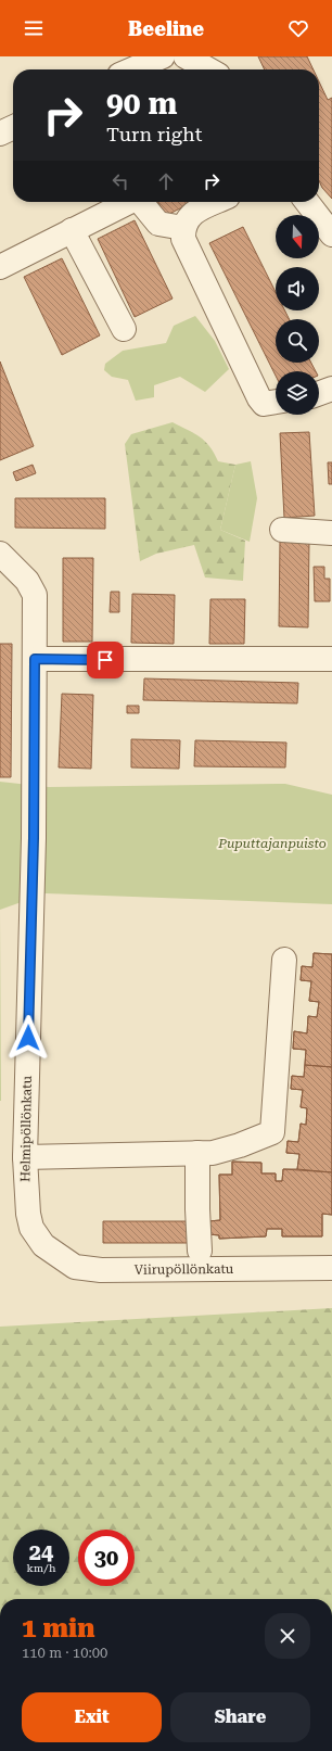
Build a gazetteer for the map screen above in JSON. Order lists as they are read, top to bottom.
{
  "streets": {
    "street": ["Helmipöllönkatu", "Viirupöllönkatu"]
  },
  "crossings": [
    ["Helmipöllönkatu", "Viirupöllönkatu"]
  ],
  "parks": ["Puputtajanpuisto"],
  "north": "bottom",
  "page": {
    "header": "Beeline",
    "turn": ["90 m", "Turn right"],
    "speed": "24 km/h",
    "limit": "30",
    "heading": ["1 min", "110 m · 10:00"],
    "buttons": ["Exit", "Share"]
  }
}
